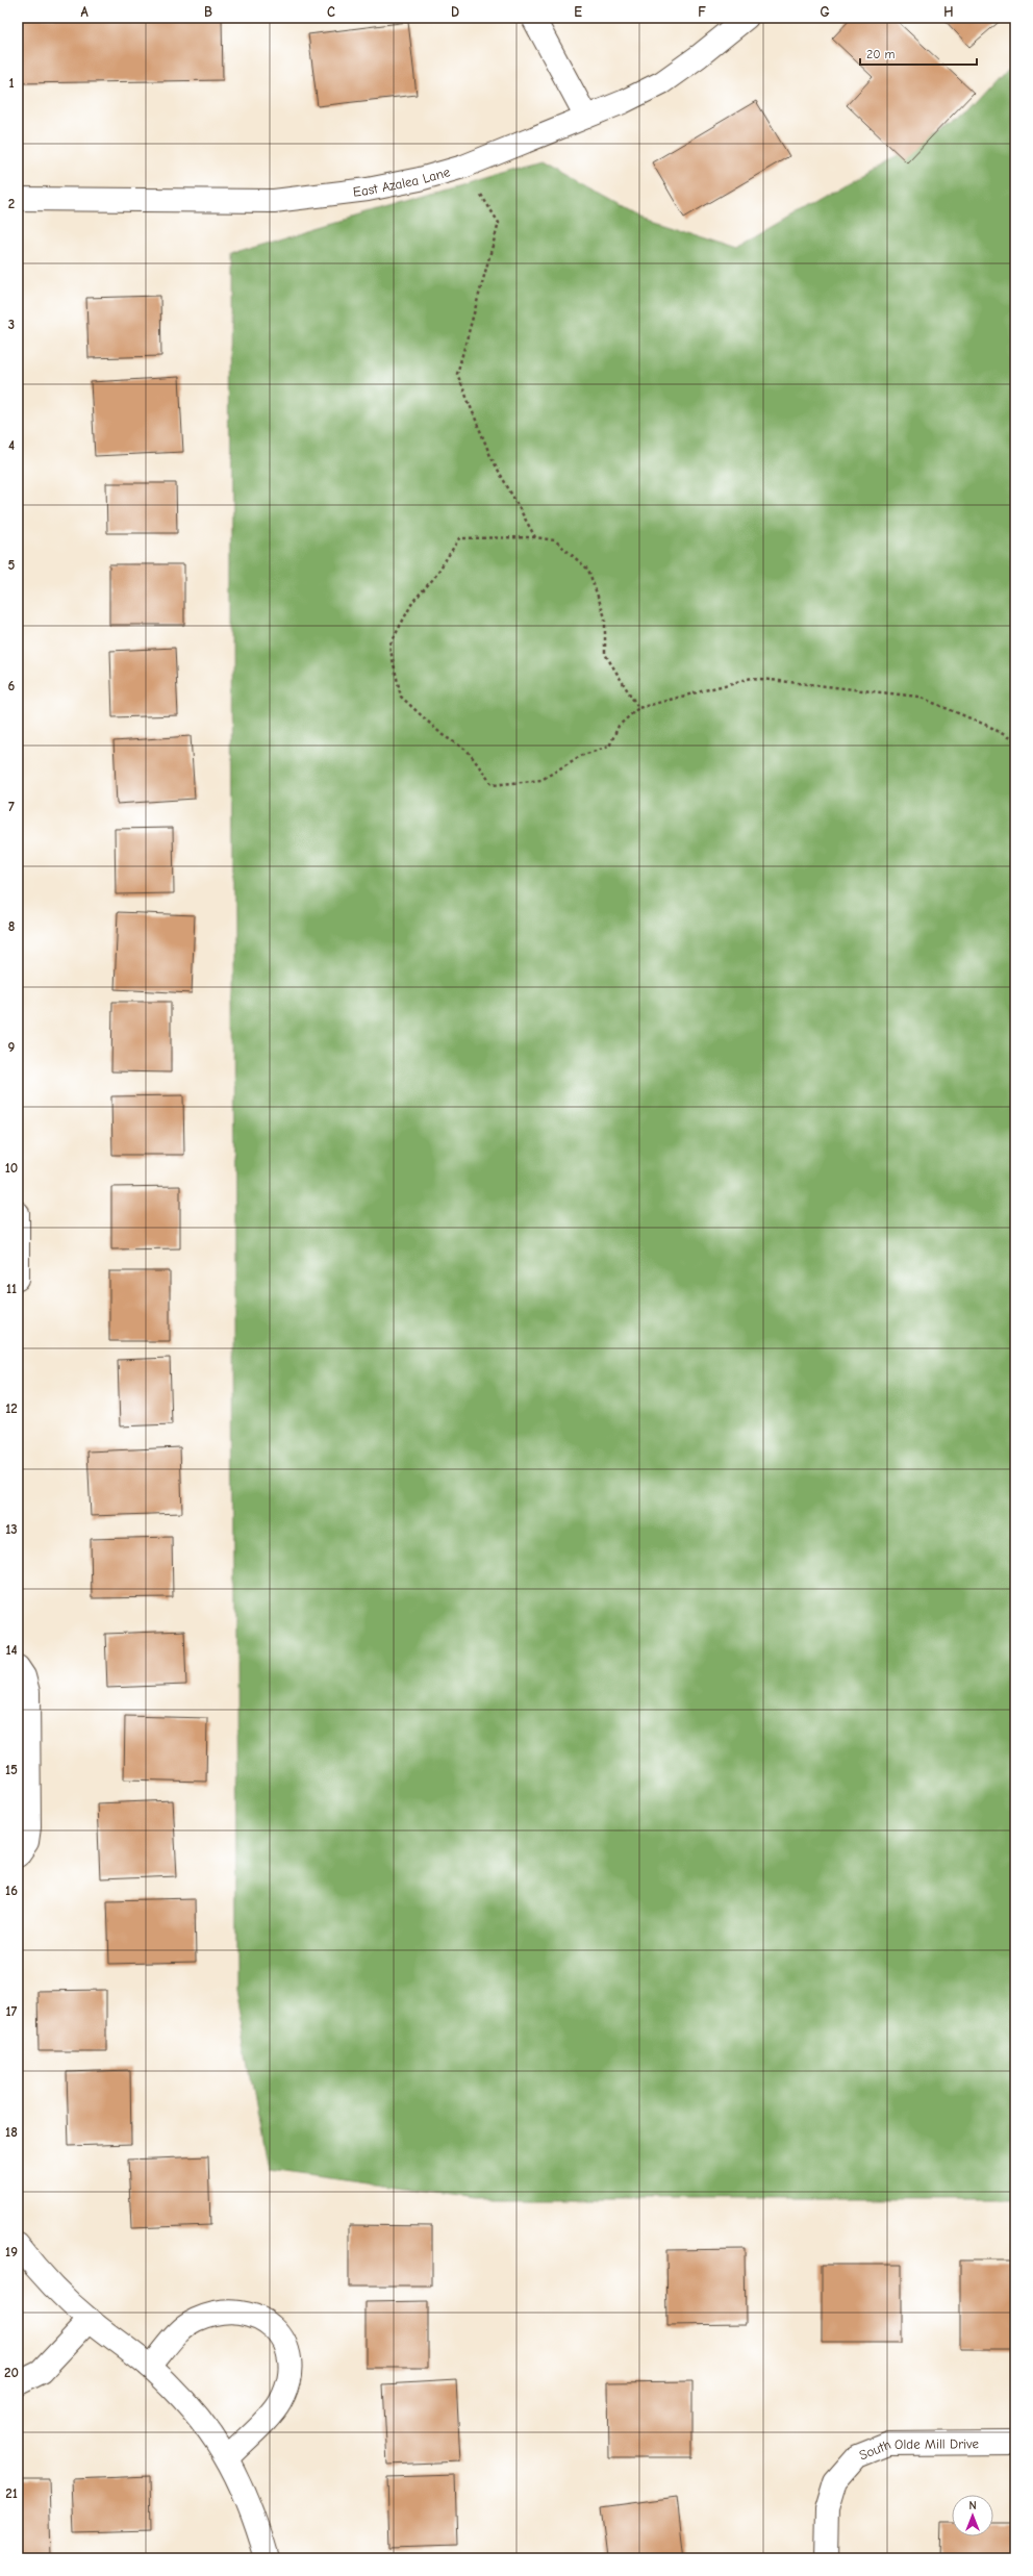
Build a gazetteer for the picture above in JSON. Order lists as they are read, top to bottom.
{
  "streets": {
    "street": ["East Azalea Lane", "South Olde Mill Drive"]
  },
  "scale_bar": "20 m",
  "north": "top",
  "grid": {
    "columns": [
      "A",
      "B",
      "C",
      "D",
      "E",
      "F",
      "G",
      "H"
    ],
    "rows": [
      "1",
      "2",
      "3",
      "4",
      "5",
      "6",
      "7",
      "8",
      "9",
      "10",
      "11",
      "12",
      "13",
      "14",
      "15",
      "16",
      "17",
      "18",
      "19",
      "20",
      "21"
    ]
  }
}
